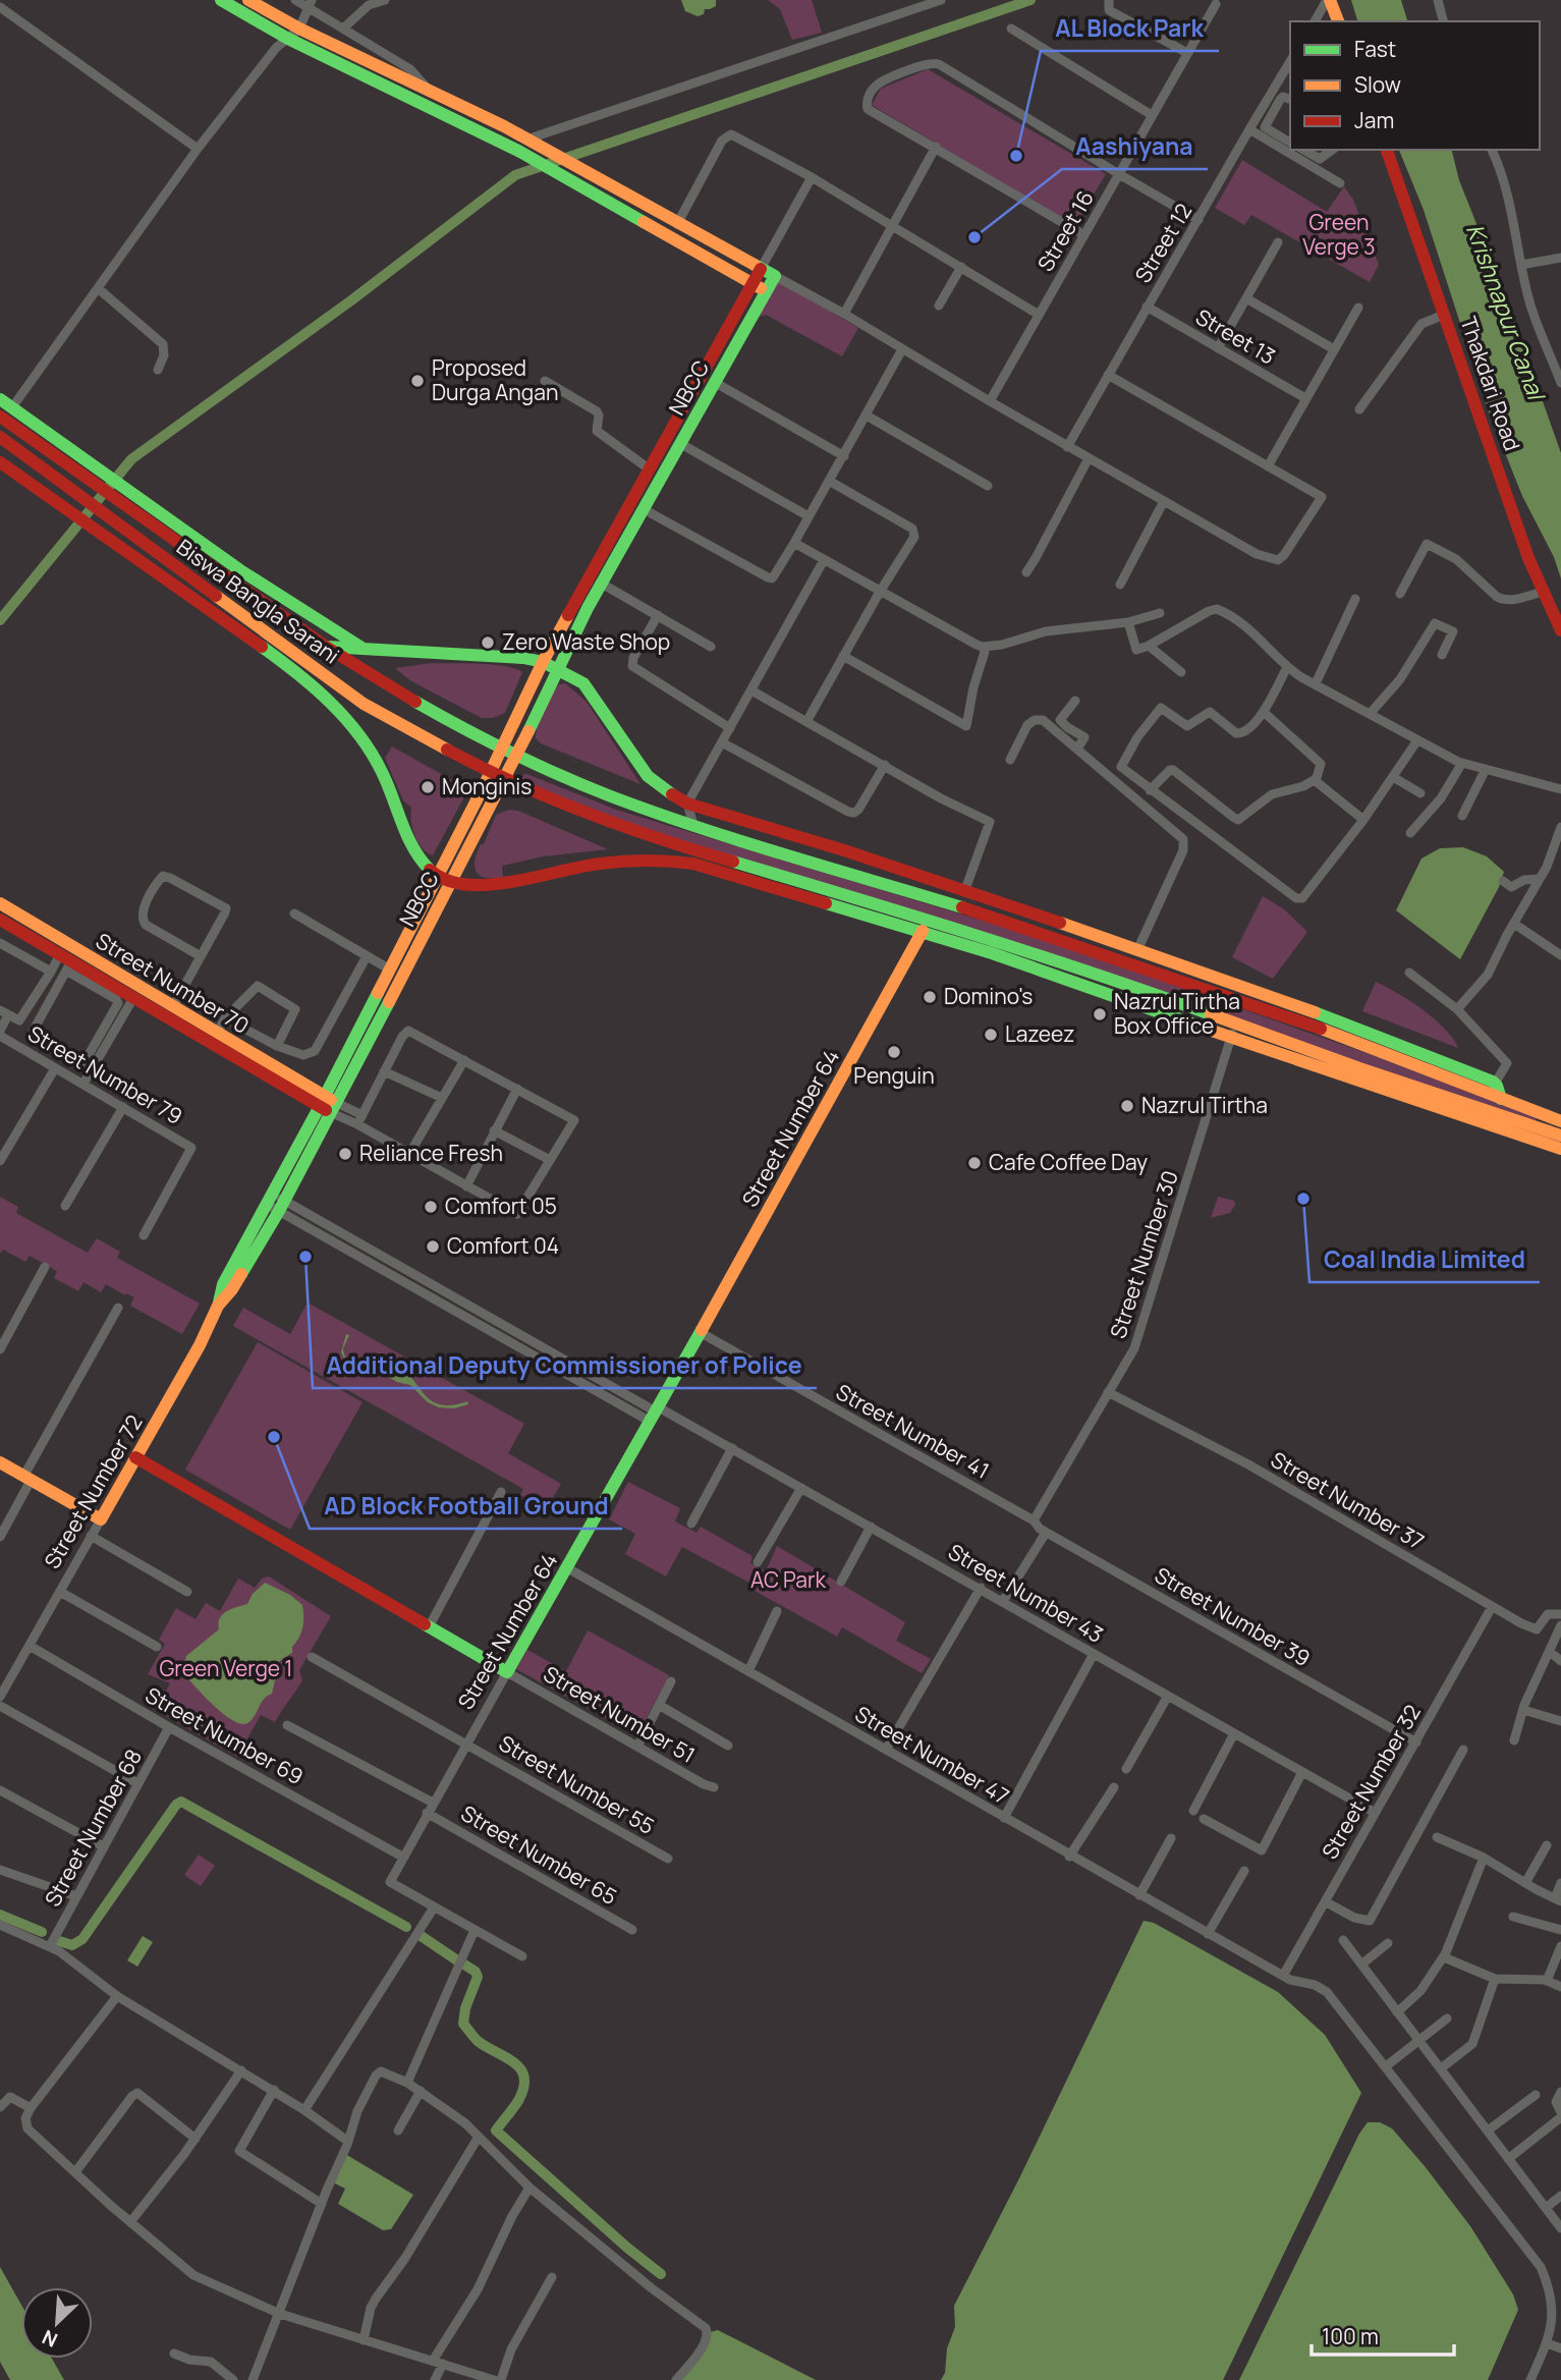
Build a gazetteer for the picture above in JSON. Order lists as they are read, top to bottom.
{
  "streets": {
    "street": [
      "Street 16",
      "Street 12",
      "Street 13",
      "Thakdari Road",
      "NBCC",
      "Biswa Bangla Sarani",
      "Street Number 70",
      "Street Number 79",
      "Street Number 64",
      "Street Number 30",
      "Street Number 41",
      "Street Number 72",
      "Street Number 37",
      "Street Number 43",
      "Street Number 39",
      "Street Number 51",
      "Street Number 69",
      "Street Number 47",
      "Street Number 32",
      "Street Number 55",
      "Street Number 68",
      "Street Number 65"
    ]
  },
  "crossings": [
    ["Street 12", "Street 13"],
    ["NBCC", "Biswa Bangla Sarani"],
    ["NBCC", "Street Number 70"],
    ["NBCC", "Street Number 72"],
    ["Biswa Bangla Sarani", "Street Number 30"],
    ["Street Number 70", "Street Number 72"],
    ["Street Number 64", "Street Number 41"],
    ["Street Number 64", "Street Number 43"],
    ["Street Number 64", "Street Number 51"],
    ["Street Number 64", "Street Number 69"],
    ["Street Number 64", "Street Number 47"],
    ["Street Number 64", "Street Number 55"],
    ["Street Number 64", "Street Number 65"],
    ["Street Number 30", "Street Number 41"],
    ["Street Number 30", "Street Number 37"],
    ["Street Number 30", "Street Number 39"],
    ["Street Number 41", "Street Number 39"],
    ["Street Number 72", "Street Number 43"],
    ["Street Number 72", "Street Number 69"],
    ["Street Number 37", "Street Number 32"],
    ["Street Number 43", "Street Number 32"],
    ["Street Number 39", "Street Number 32"],
    ["Street Number 69", "Street Number 68"],
    ["Street Number 47", "Street Number 32"]
  ],
  "water": ["Krishnapur Canal"],
  "parks": ["Green Verge 3", "AC Park", "Green Verge 1"],
  "places": [
    "AL Block Park",
    "Aashiyana",
    "Proposed Durga Angan",
    "Zero Waste Shop",
    "Monginis",
    "Domino's",
    "Nazrul Tirtha Box Office",
    "Lazeez",
    "Penguin",
    "Nazrul Tirtha",
    "Reliance Fresh",
    "Cafe Coffee Day",
    "Coal India Limited",
    "Comfort 05",
    "Comfort 04",
    "Additional Deputy Commissioner of Police",
    "AD Block Football Ground"
  ],
  "legend": ["Fast", "Slow", "Jam"],
  "scale_bar": "100 m",
  "north": "bottom left"
}
